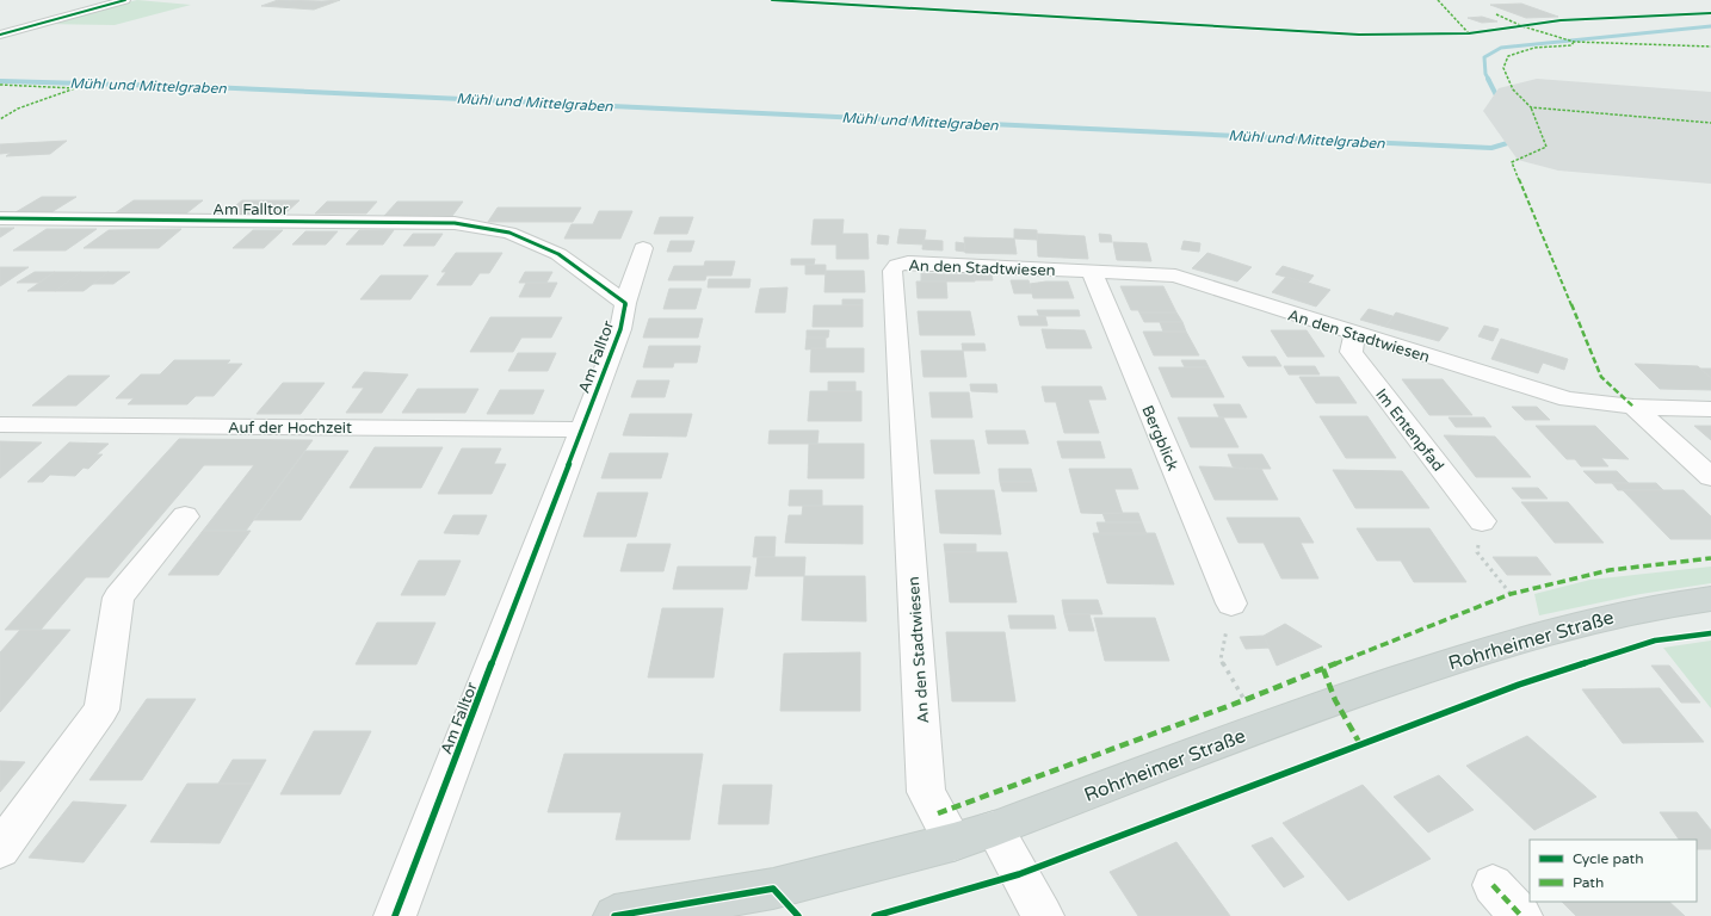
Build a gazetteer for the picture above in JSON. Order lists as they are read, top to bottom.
{
  "streets": {
    "main road": ["Rohrheimer Straße"],
    "street": [
      "Am Falltor",
      "An den Stadtwiesen",
      "Auf der Hochzeit",
      "Im Entenpfad",
      "Bergblick"
    ]
  },
  "crossings": [
    ["Am Falltor", "Auf der Hochzeit"],
    ["An den Stadtwiesen", "Im Entenpfad"],
    ["An den Stadtwiesen", "Bergblick"],
    ["An den Stadtwiesen", "Rohrheimer Straße"]
  ],
  "water": ["Mühl und Mittelgraben"],
  "legend": ["Cycle path", "Path"]
}
